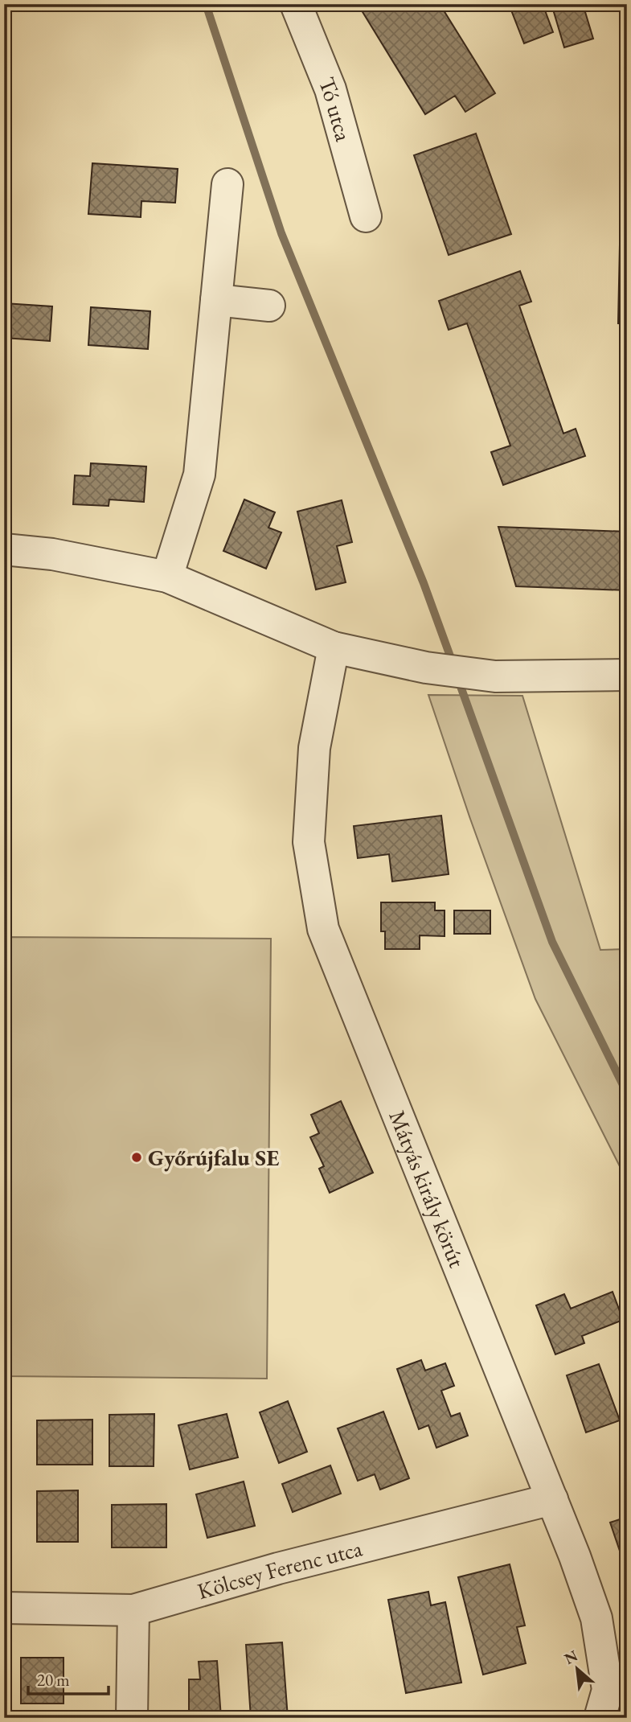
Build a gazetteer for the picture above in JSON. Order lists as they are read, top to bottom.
{
  "streets": {
    "street": ["Tó utca", "Mátyás király körút", "Kölcsey Ferenc utca"]
  },
  "crossings": [
    ["Mátyás király körút", "Kölcsey Ferenc utca"]
  ],
  "places": ["Győrújfalu SE"],
  "scale_bar": "20 m",
  "north": "top left"
}
